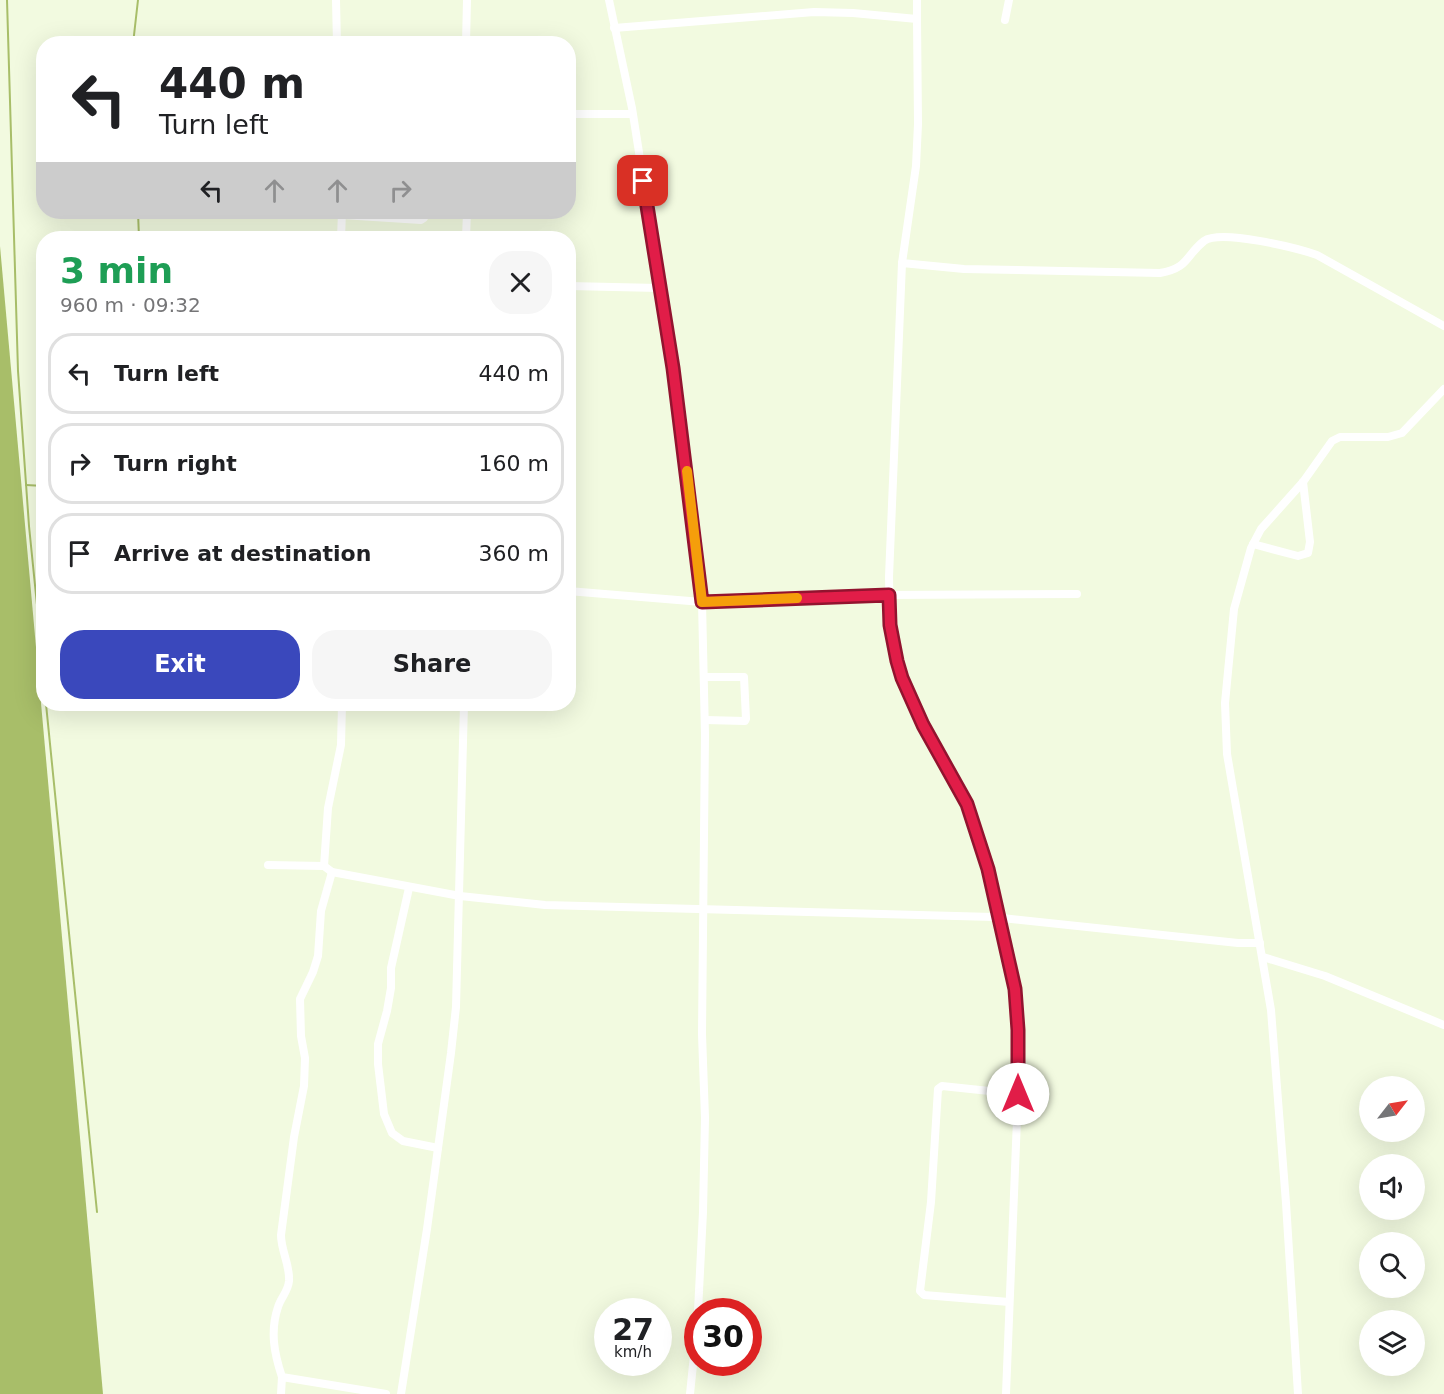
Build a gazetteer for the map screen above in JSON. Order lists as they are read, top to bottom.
{
  "north": "top right",
  "page": {
    "turn": ["440 m", "Turn left"],
    "heading": ["3 min", "960 m · 09:32"],
    "list": [
      {
        "name": "Turn left",
        "value": "440 m"
      },
      {
        "name": "Turn right",
        "value": "160 m"
      },
      {
        "name": "Arrive at destination",
        "value": "360 m"
      }
    ],
    "buttons": ["Exit", "Share"],
    "speed": "27 km/h",
    "limit": "30"
  }
}
